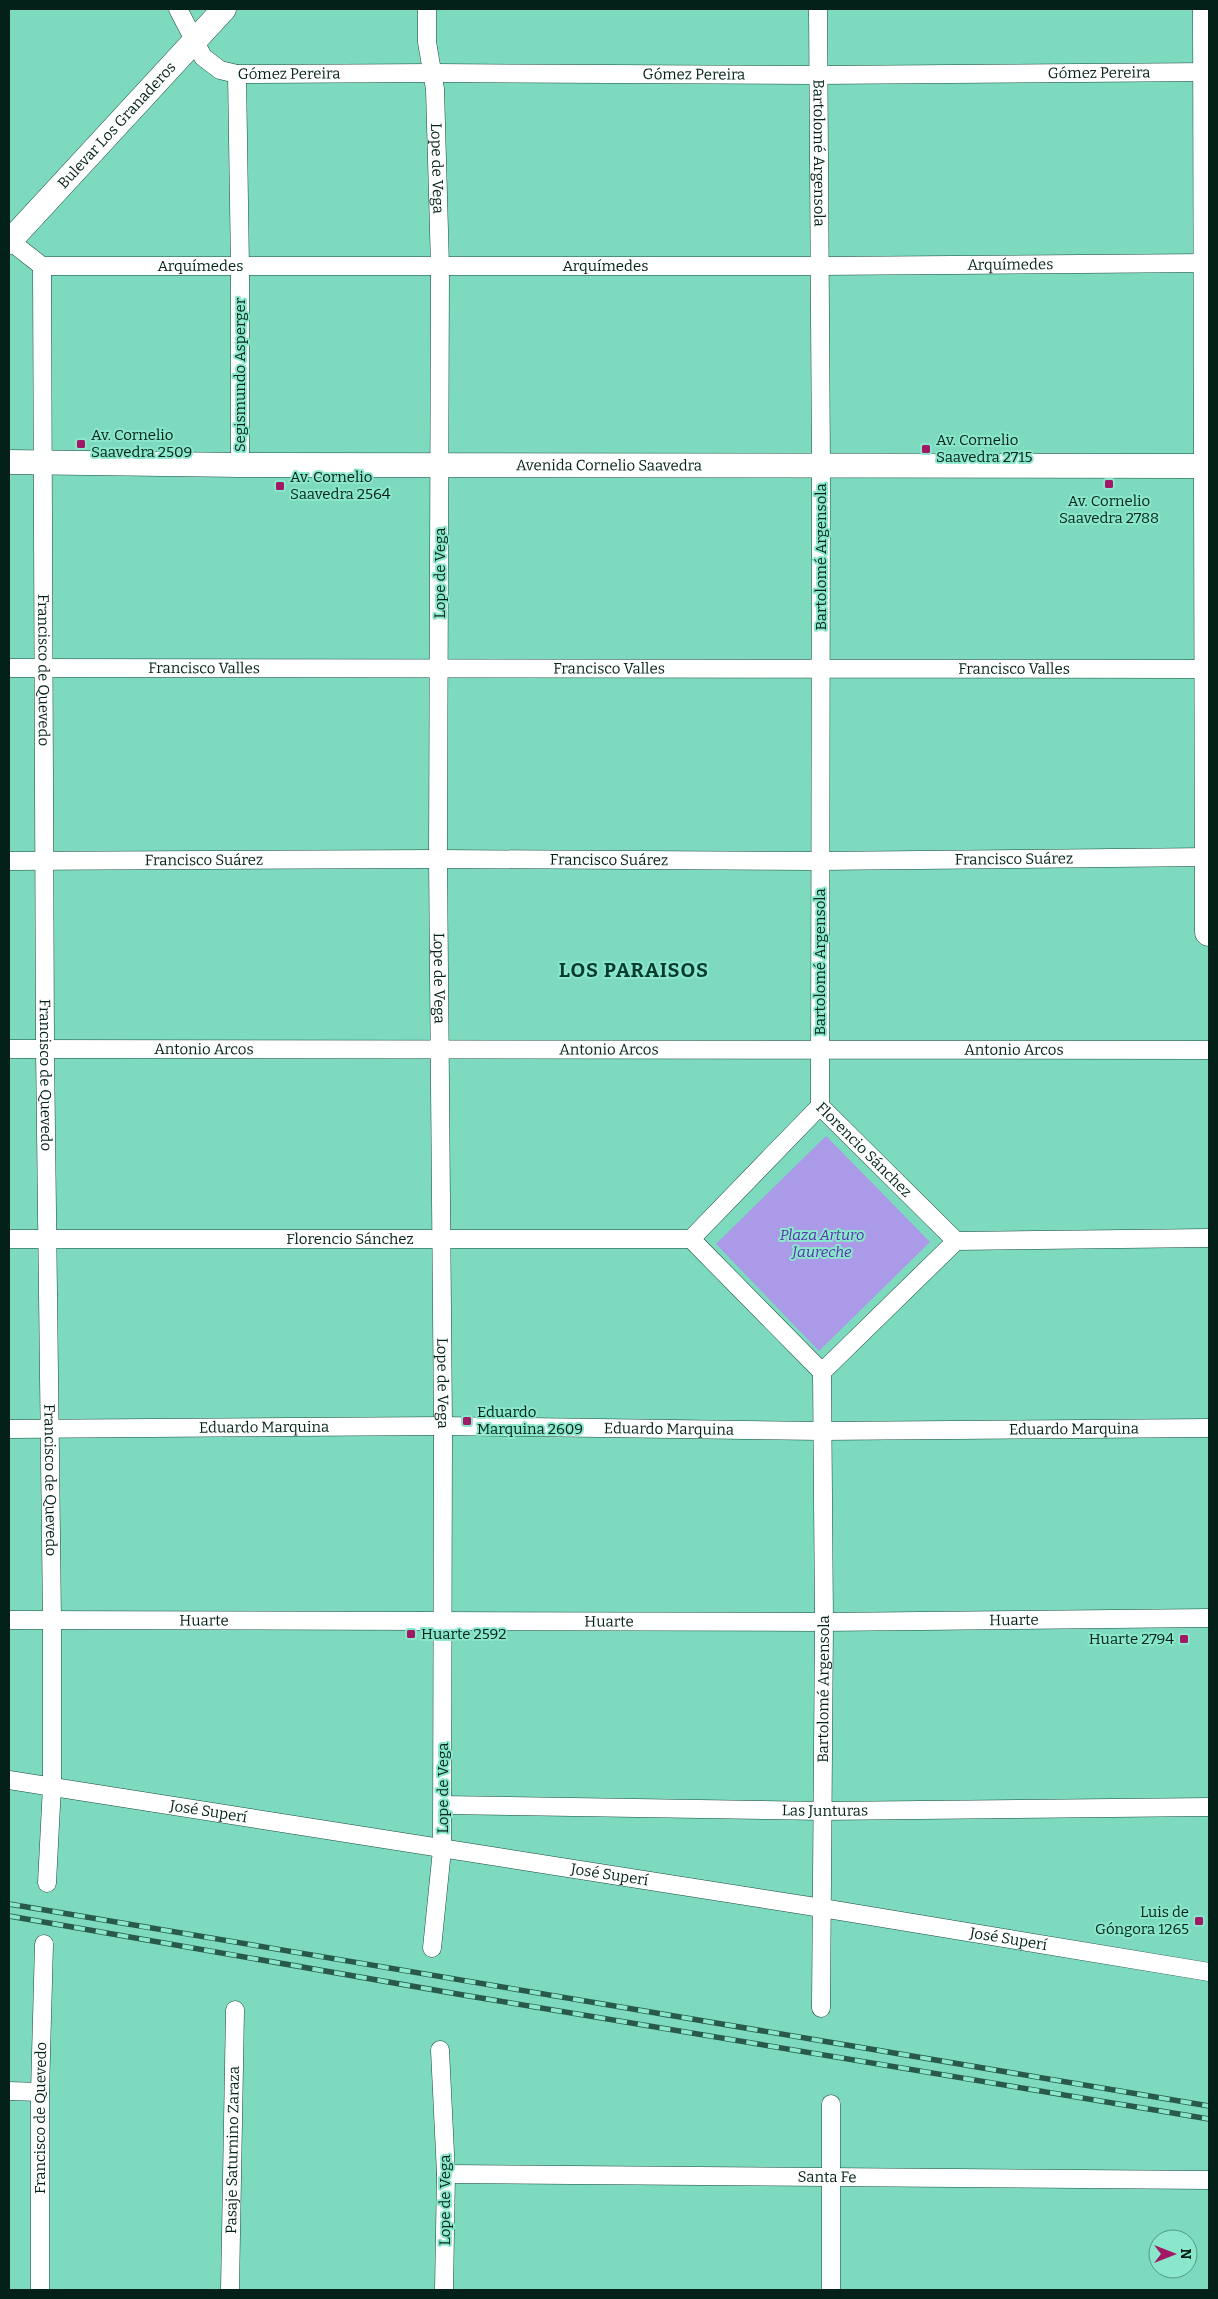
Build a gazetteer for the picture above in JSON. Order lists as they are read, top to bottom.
{
  "streets": {
    "main road": ["Bulevar Los Granaderos", "Avenida Cornelio Saavedra"],
    "street": [
      "Gómez Pereira",
      "Bartolomé Argensola",
      "Lope de Vega",
      "Arquímedes",
      "Segismundo Asperger",
      "Francisco Valles",
      "Francisco de Quevedo",
      "Francisco Suárez",
      "Antonio Arcos",
      "Florencio Sánchez",
      "Eduardo Marquina",
      "Huarte",
      "Las Junturas",
      "José Superí",
      "Pasaje Saturnino Zaraza",
      "Santa Fe"
    ]
  },
  "crossings": [
    ["Gómez Pereira", "Bulevar Los Granaderos"],
    ["Gómez Pereira", "Bartolomé Argensola"],
    ["Gómez Pereira", "Lope de Vega"],
    ["Gómez Pereira", "Segismundo Asperger"],
    ["Bartolomé Argensola", "Arquímedes"],
    ["Bartolomé Argensola", "Avenida Cornelio Saavedra"],
    ["Bartolomé Argensola", "Francisco Valles"],
    ["Bartolomé Argensola", "Francisco Suárez"],
    ["Bartolomé Argensola", "Antonio Arcos"],
    ["Bartolomé Argensola", "Florencio Sánchez"],
    ["Bartolomé Argensola", "Eduardo Marquina"],
    ["Bartolomé Argensola", "Huarte"],
    ["Bartolomé Argensola", "Las Junturas"],
    ["Bartolomé Argensola", "José Superí"],
    ["Lope de Vega", "Arquímedes"],
    ["Lope de Vega", "Avenida Cornelio Saavedra"],
    ["Lope de Vega", "Francisco Valles"],
    ["Lope de Vega", "Francisco Suárez"],
    ["Lope de Vega", "Antonio Arcos"],
    ["Lope de Vega", "Florencio Sánchez"],
    ["Lope de Vega", "Eduardo Marquina"],
    ["Lope de Vega", "Huarte"],
    ["Lope de Vega", "Las Junturas"],
    ["Lope de Vega", "José Superí"],
    ["Lope de Vega", "Santa Fe"],
    ["Arquímedes", "Segismundo Asperger"],
    ["Arquímedes", "Francisco de Quevedo"],
    ["Segismundo Asperger", "Avenida Cornelio Saavedra"],
    ["Avenida Cornelio Saavedra", "Francisco de Quevedo"],
    ["Francisco Valles", "Francisco de Quevedo"],
    ["Francisco de Quevedo", "Francisco Suárez"],
    ["Francisco de Quevedo", "Antonio Arcos"],
    ["Francisco de Quevedo", "Florencio Sánchez"],
    ["Francisco de Quevedo", "Eduardo Marquina"],
    ["Francisco de Quevedo", "Huarte"],
    ["Francisco de Quevedo", "José Superí"]
  ],
  "districts": ["LOS PARAISOS"],
  "parks": ["Plaza Arturo Jaureche"],
  "places": {
    "transit": [
      "Av. Cornelio Saavedra 2509",
      "Av. Cornelio Saavedra 2715",
      "Av. Cornelio Saavedra 2788",
      "Av. Cornelio Saavedra 2564",
      "Eduardo Marquina 2609",
      "Huarte 2592",
      "Huarte 2794",
      "Luis de Góngora 1265"
    ]
  },
  "north": "right"
}
